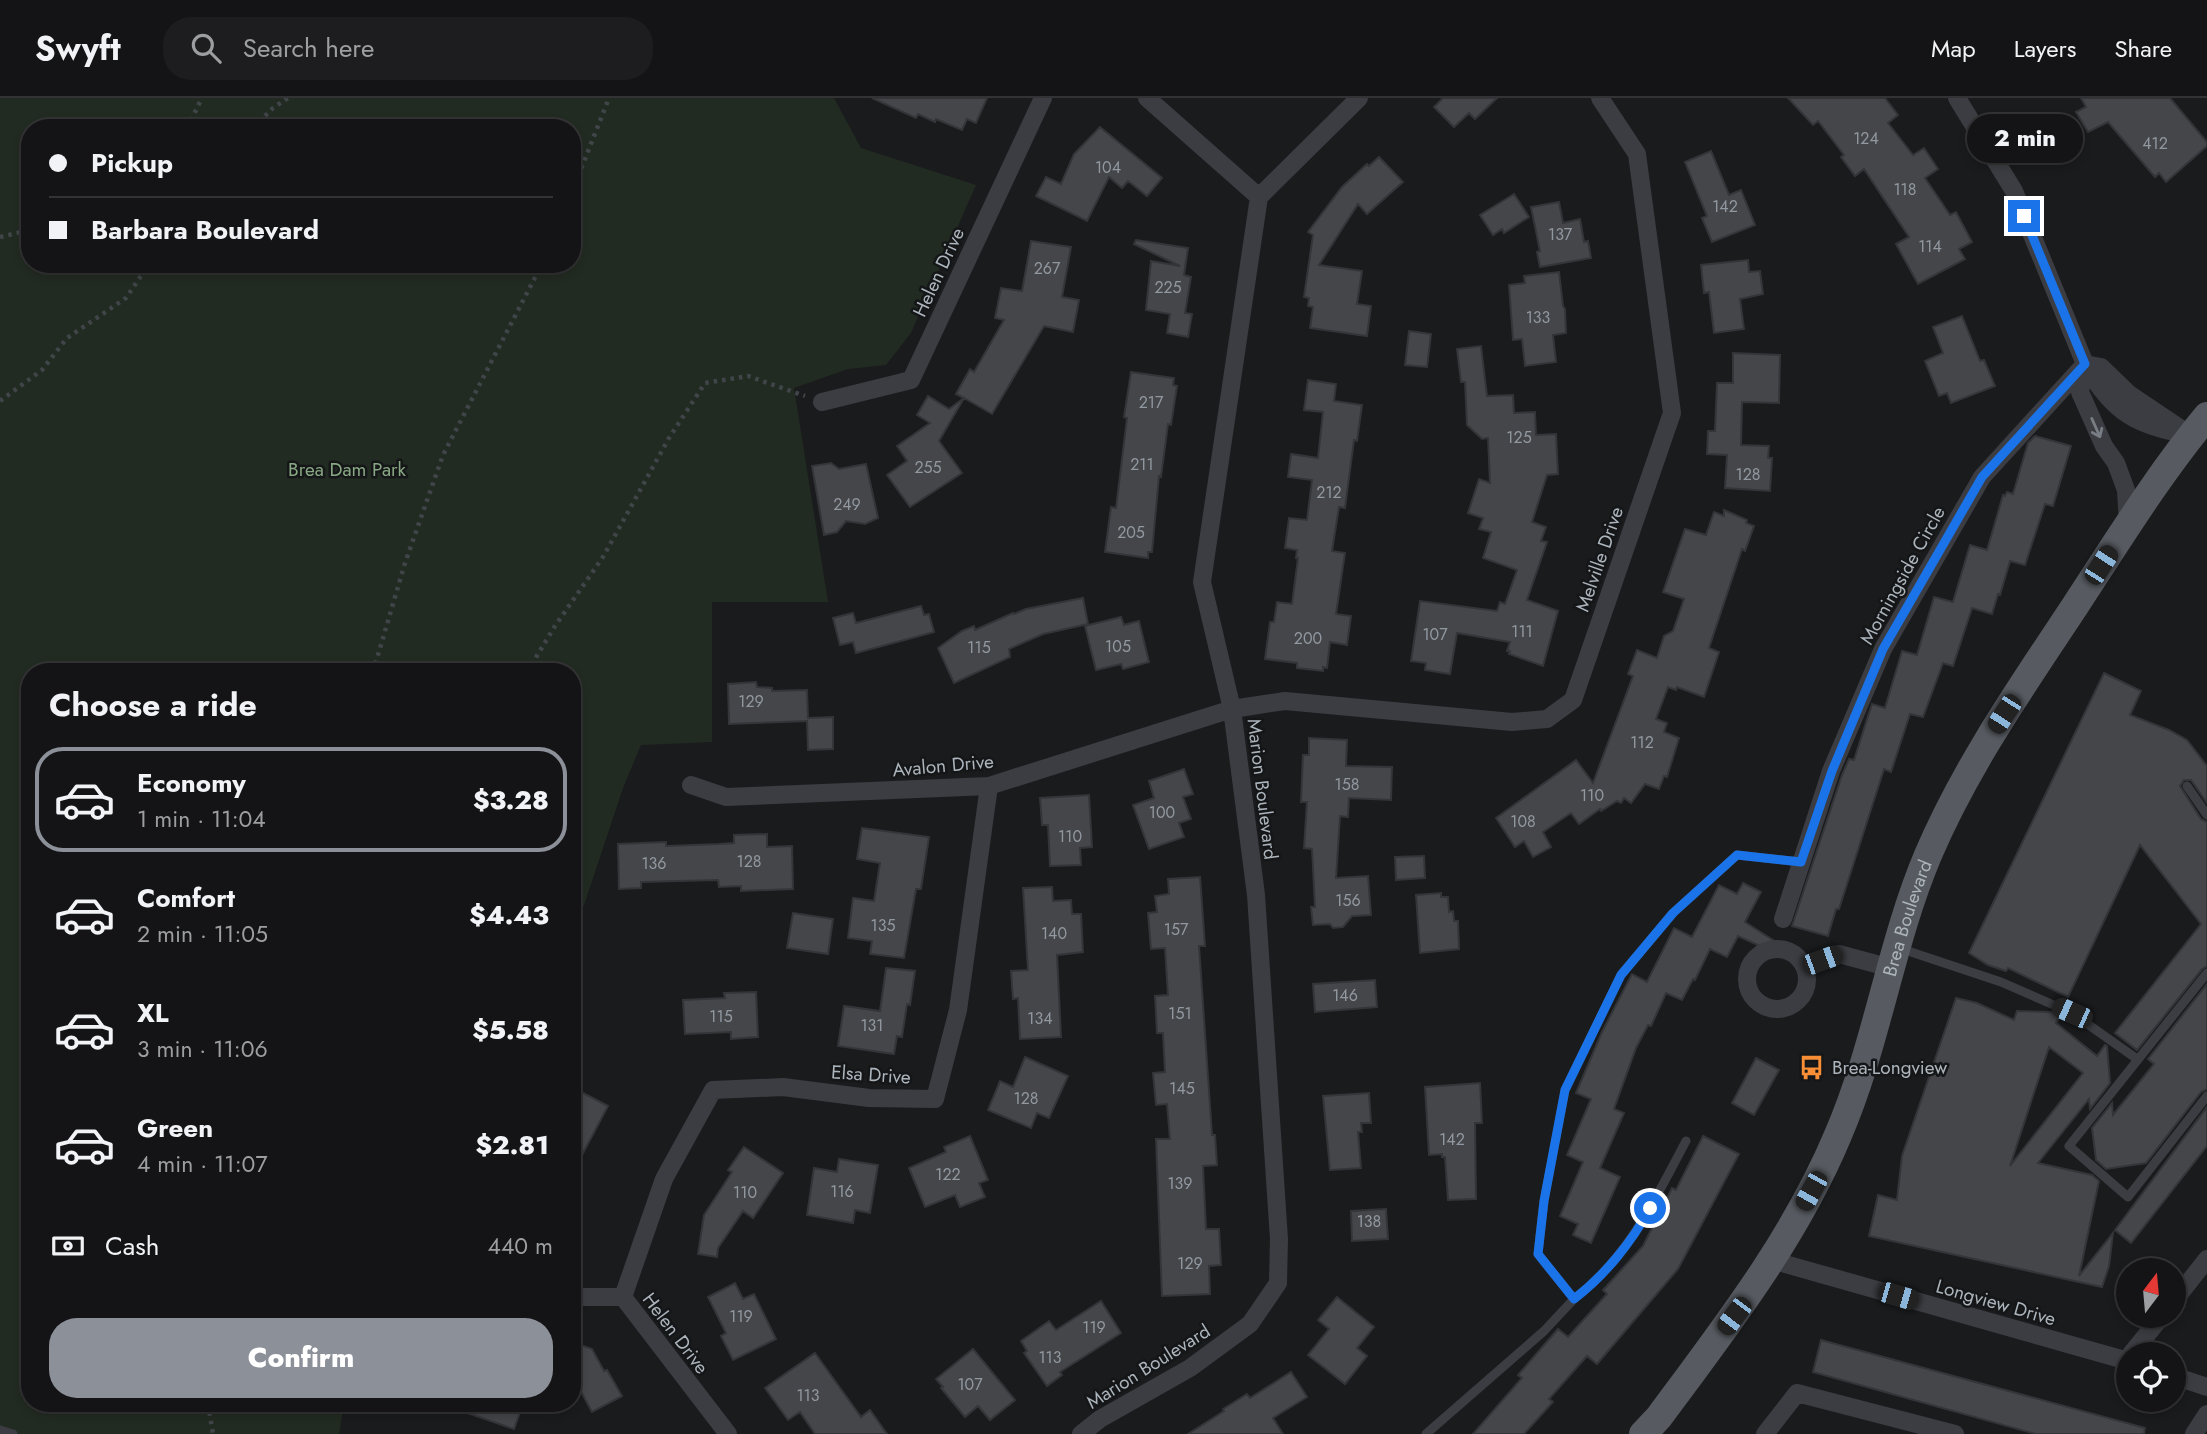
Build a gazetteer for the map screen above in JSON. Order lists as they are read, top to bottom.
{
  "streets": {
    "main road": ["Brea Boulevard"],
    "street": [
      "Helen Drive",
      "Melville Drive",
      "Morningside Circle",
      "Avalon Drive",
      "Marion Boulevard",
      "Elsa Drive",
      "Longview Drive"
    ]
  },
  "crossings": [
    ["Helen Drive", "Elsa Drive"],
    ["Melville Drive", "Avalon Drive"],
    ["Melville Drive", "Marion Boulevard"],
    ["Avalon Drive", "Marion Boulevard"],
    ["Avalon Drive", "Elsa Drive"],
    ["Brea Boulevard", "Longview Drive"]
  ],
  "parks": ["Brea Dam Park"],
  "places": {
    "bus stop": ["Brea-Longview"]
  },
  "house_numbers": [
    "124",
    "412",
    "104",
    "118",
    "142",
    "137",
    "114",
    "267",
    "225",
    "133",
    "217",
    "125",
    "211",
    "255",
    "128",
    "212",
    "249",
    "205",
    "111",
    "107",
    "200",
    "105",
    "115",
    "129",
    "112",
    "158",
    "110",
    "100",
    "108",
    "110",
    "128",
    "136",
    "156",
    "135",
    "157",
    "140",
    "146",
    "151",
    "115",
    "134",
    "131",
    "145",
    "128",
    "142",
    "122",
    "139",
    "116",
    "110",
    "138",
    "129",
    "119",
    "119",
    "113",
    "107",
    "113"
  ],
  "north": "top",
  "page": {
    "header": "Swyft",
    "search": "Search here",
    "nav": ["Map", "Layers", "Share"],
    "bubble": "2 min",
    "banner": ["Pickup", "Barbara Boulevard"],
    "heading": "Choose a ride",
    "list": [
      {
        "name": "Economy",
        "note": "1 min · 11:04",
        "value": "$3.28"
      },
      {
        "name": "Comfort",
        "note": "2 min · 11:05",
        "value": "$4.43"
      },
      {
        "name": "XL",
        "note": "3 min · 11:06",
        "value": "$5.58"
      },
      {
        "name": "Green",
        "note": "4 min · 11:07",
        "value": "$2.81"
      }
    ],
    "pay": ["Cash", "440 m"],
    "buttons": "Confirm"
  }
}
